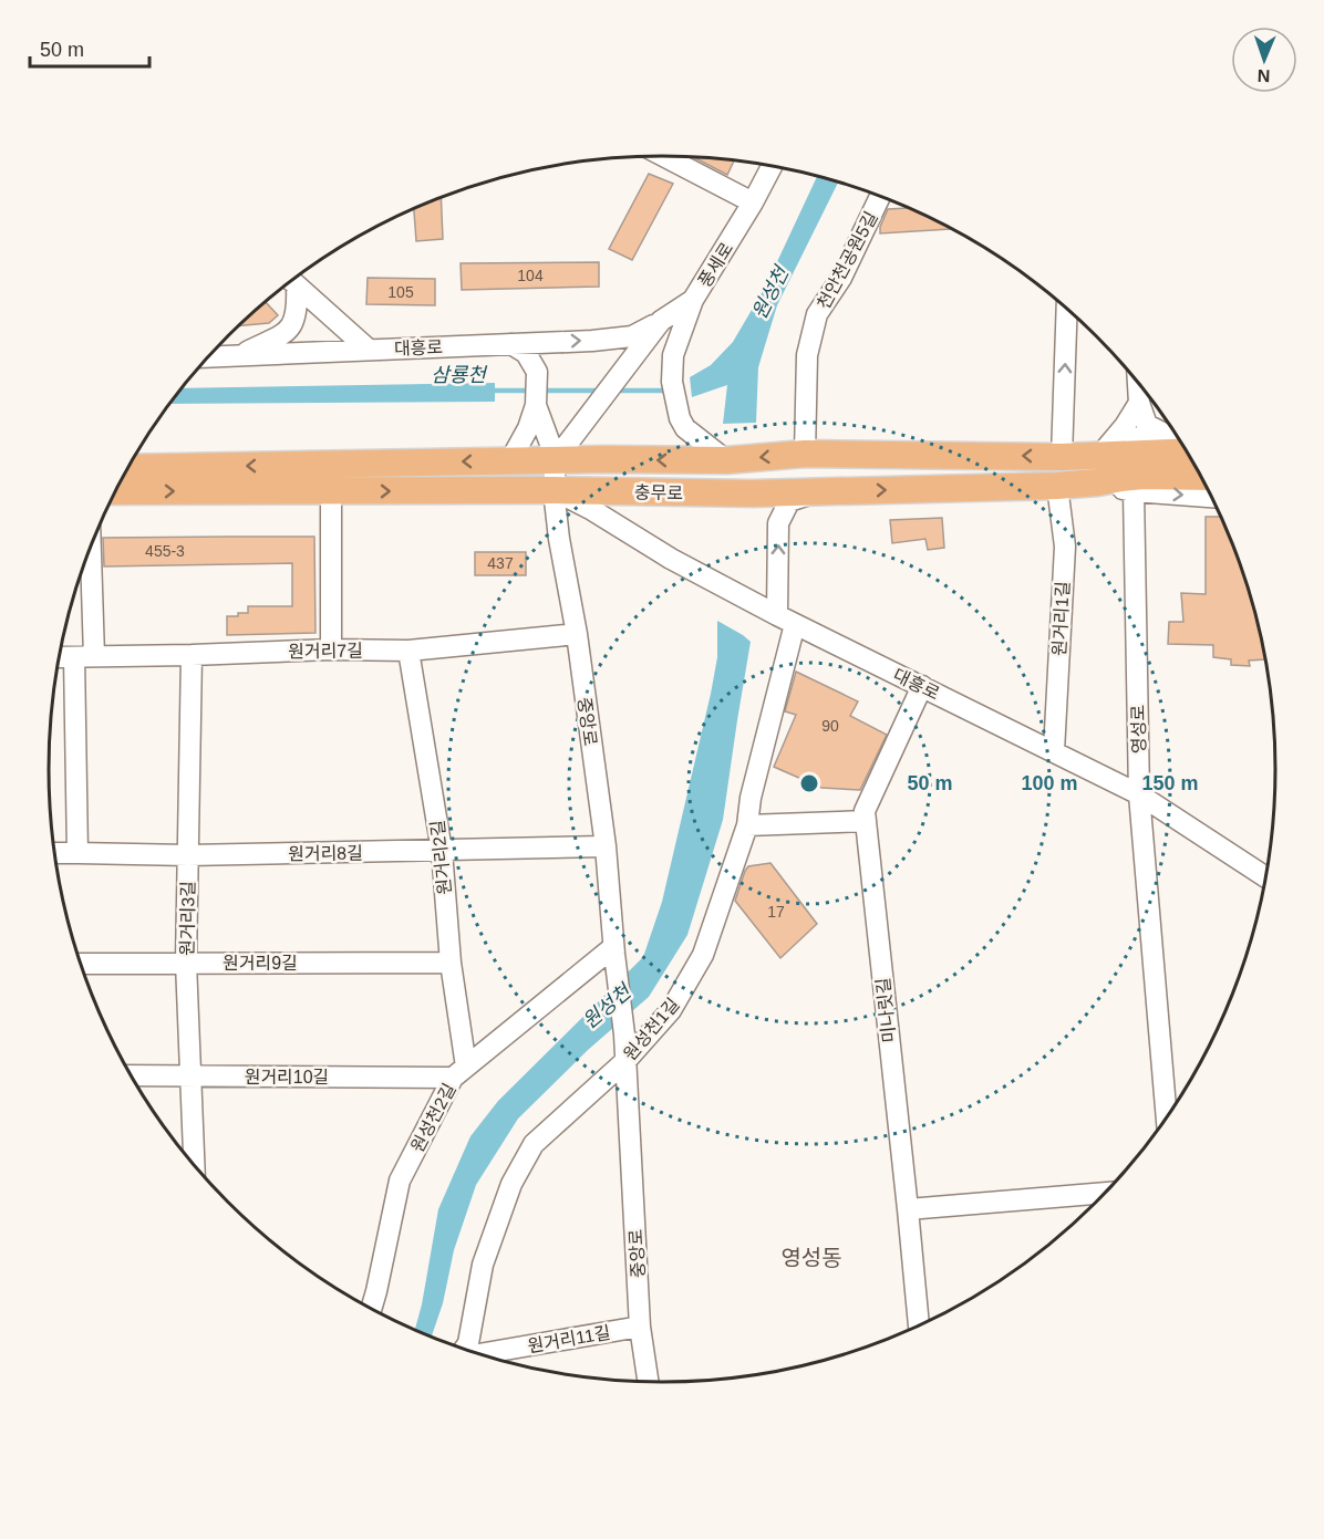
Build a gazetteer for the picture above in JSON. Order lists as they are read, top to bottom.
{
  "streets": {
    "main road": ["충무로"],
    "street": [
      "천안천공원5길",
      "풍세로",
      "대흥로",
      "원거리1길",
      "원거리7길",
      "중앙로",
      "영성로",
      "원거리8길",
      "원거리2길",
      "원거리3길",
      "원거리9길",
      "미나릿길",
      "원성천1길",
      "원거리10길",
      "원성천2길",
      "원거리11길"
    ]
  },
  "crossings": [
    ["천안천공원5길", "충무로"],
    ["풍세로", "대흥로"],
    ["풍세로", "충무로"],
    ["풍세로", "중앙로"],
    ["대흥로", "충무로"],
    ["대흥로", "원거리1길"],
    ["대흥로", "중앙로"],
    ["대흥로", "영성로"],
    ["대흥로", "원성천1길"],
    ["충무로", "원거리1길"],
    ["충무로", "중앙로"],
    ["충무로", "원성천1길"],
    ["원거리7길", "중앙로"],
    ["원거리7길", "원거리2길"],
    ["원거리7길", "원거리3길"],
    ["중앙로", "원거리8길"],
    ["중앙로", "원성천1길"],
    ["중앙로", "원성천2길"],
    ["중앙로", "원거리11길"],
    ["원거리8길", "원거리2길"],
    ["원거리8길", "원거리3길"],
    ["원거리2길", "원거리9길"],
    ["원거리2길", "원거리10길"],
    ["원거리2길", "원성천2길"],
    ["원거리3길", "원거리9길"],
    ["원거리3길", "원거리10길"],
    ["원거리10길", "원성천2길"]
  ],
  "districts": ["영성동"],
  "water": ["원성천", "삼룡천"],
  "house_numbers": [
    "104",
    "105",
    "455-3",
    "437",
    "90",
    "17"
  ],
  "scale_bar": "50 m",
  "north": "bottom",
  "rings": ["50 m", "100 m", "150 m"]
}
